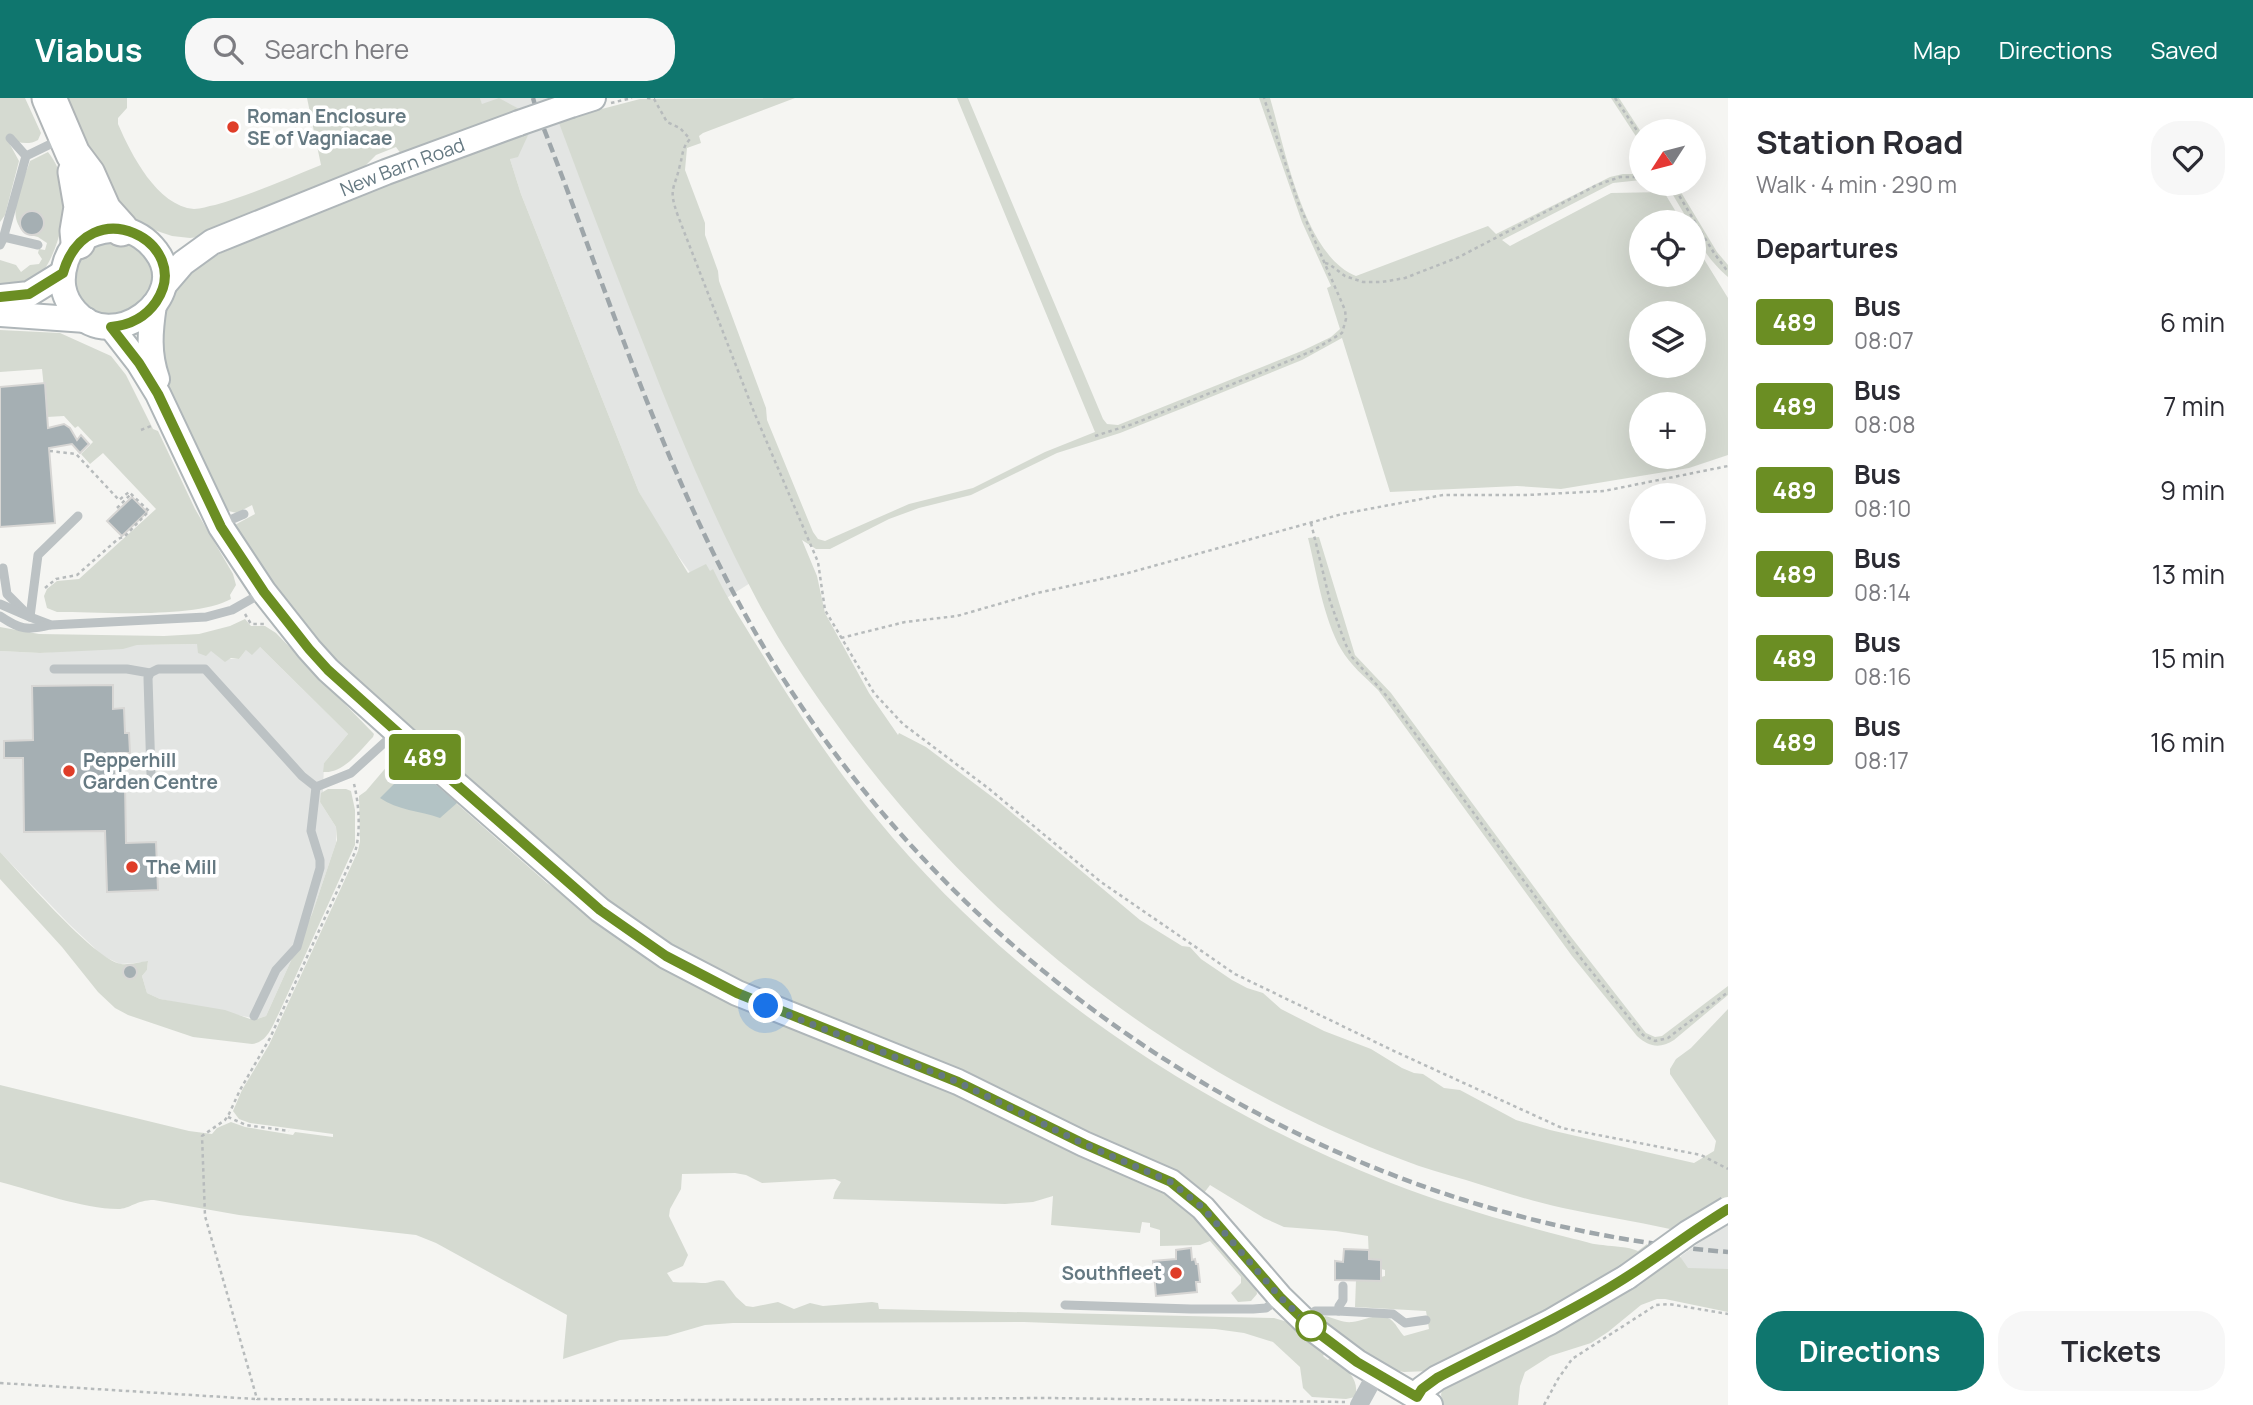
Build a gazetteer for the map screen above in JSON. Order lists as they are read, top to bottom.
{
  "streets": {
    "main road": ["New Barn Road"]
  },
  "places": [
    "Roman Enclosure SE of Vagniacae",
    "Pepperhill Garden Centre",
    "The Mill",
    "Southfleet"
  ],
  "lines": ["bus line 489"],
  "north": "bottom left",
  "page": {
    "header": "Viabus",
    "search": "Search here",
    "nav": ["Map", "Directions", "Saved"],
    "on_map": "489",
    "heading": [
      ["Station Road", "Walk · 4 min · 290 m"],
      "Departures"
    ],
    "map_buttons": ["+", "−"],
    "list": [
      {
        "mark": "489",
        "name": "Bus",
        "note": "08:07",
        "value": "6 min"
      },
      {
        "mark": "489",
        "name": "Bus",
        "note": "08:08",
        "value": "7 min"
      },
      {
        "mark": "489",
        "name": "Bus",
        "note": "08:10",
        "value": "9 min"
      },
      {
        "mark": "489",
        "name": "Bus",
        "note": "08:14",
        "value": "13 min"
      },
      {
        "mark": "489",
        "name": "Bus",
        "note": "08:16",
        "value": "15 min"
      },
      {
        "mark": "489",
        "name": "Bus",
        "note": "08:17",
        "value": "16 min"
      }
    ],
    "buttons": ["Directions", "Tickets"]
  }
}
